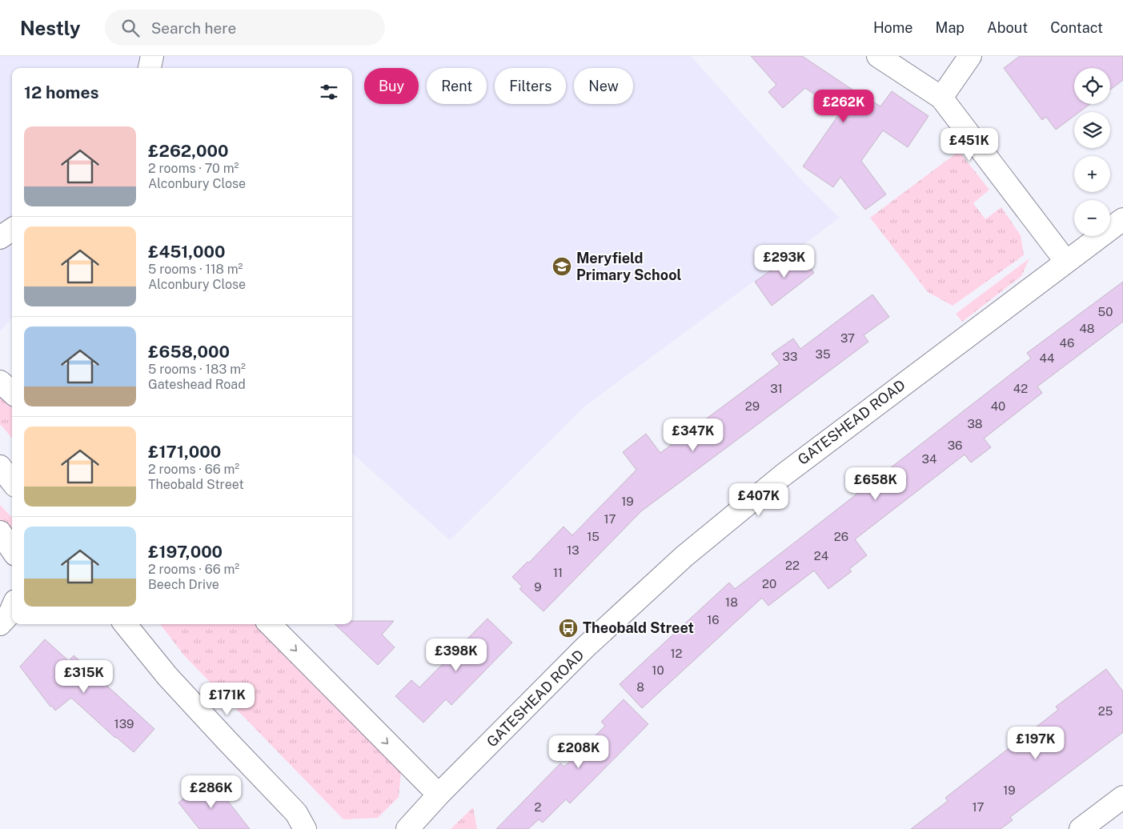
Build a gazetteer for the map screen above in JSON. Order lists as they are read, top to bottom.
{
  "streets": {
    "street": ["GATESHEAD ROAD"]
  },
  "places": {
    "school or university": ["Meryfield Primary School"],
    "bus stop": ["Theobald Street"]
  },
  "house_numbers": [
    "50",
    "48",
    "37",
    "46",
    "35",
    "33",
    "44",
    "31",
    "42",
    "29",
    "40",
    "38",
    "36",
    "34",
    "19",
    "17",
    "15",
    "26",
    "13",
    "24",
    "22",
    "11",
    "20",
    "9",
    "18",
    "16",
    "12",
    "10",
    "8",
    "25",
    "139",
    "19",
    "2",
    "17"
  ],
  "page": {
    "header": "Nestly",
    "search": "Search here",
    "nav": [
      "Home",
      "Map",
      "About",
      "Contact"
    ],
    "map_buttons": ["+", "−"],
    "chip": [
      "Buy",
      "Rent",
      "Filters",
      "New"
    ],
    "heading": "12 homes",
    "price": [
      "£262K",
      "£451K",
      "£293K",
      "£347K",
      "£658K",
      "£407K",
      "£398K",
      "£315K",
      "£171K",
      "£197K",
      "£208K",
      "£286K"
    ],
    "list": [
      {
        "name": "£262,000",
        "note": "2 rooms · 70 m² · Alconbury Close"
      },
      {
        "name": "£451,000",
        "note": "5 rooms · 118 m² · Alconbury Close"
      },
      {
        "name": "£658,000",
        "note": "5 rooms · 183 m² · Gateshead Road"
      },
      {
        "name": "£171,000",
        "note": "2 rooms · 66 m² · Theobald Street"
      },
      {
        "name": "£197,000",
        "note": "2 rooms · 66 m² · Beech Drive"
      }
    ]
  }
}
